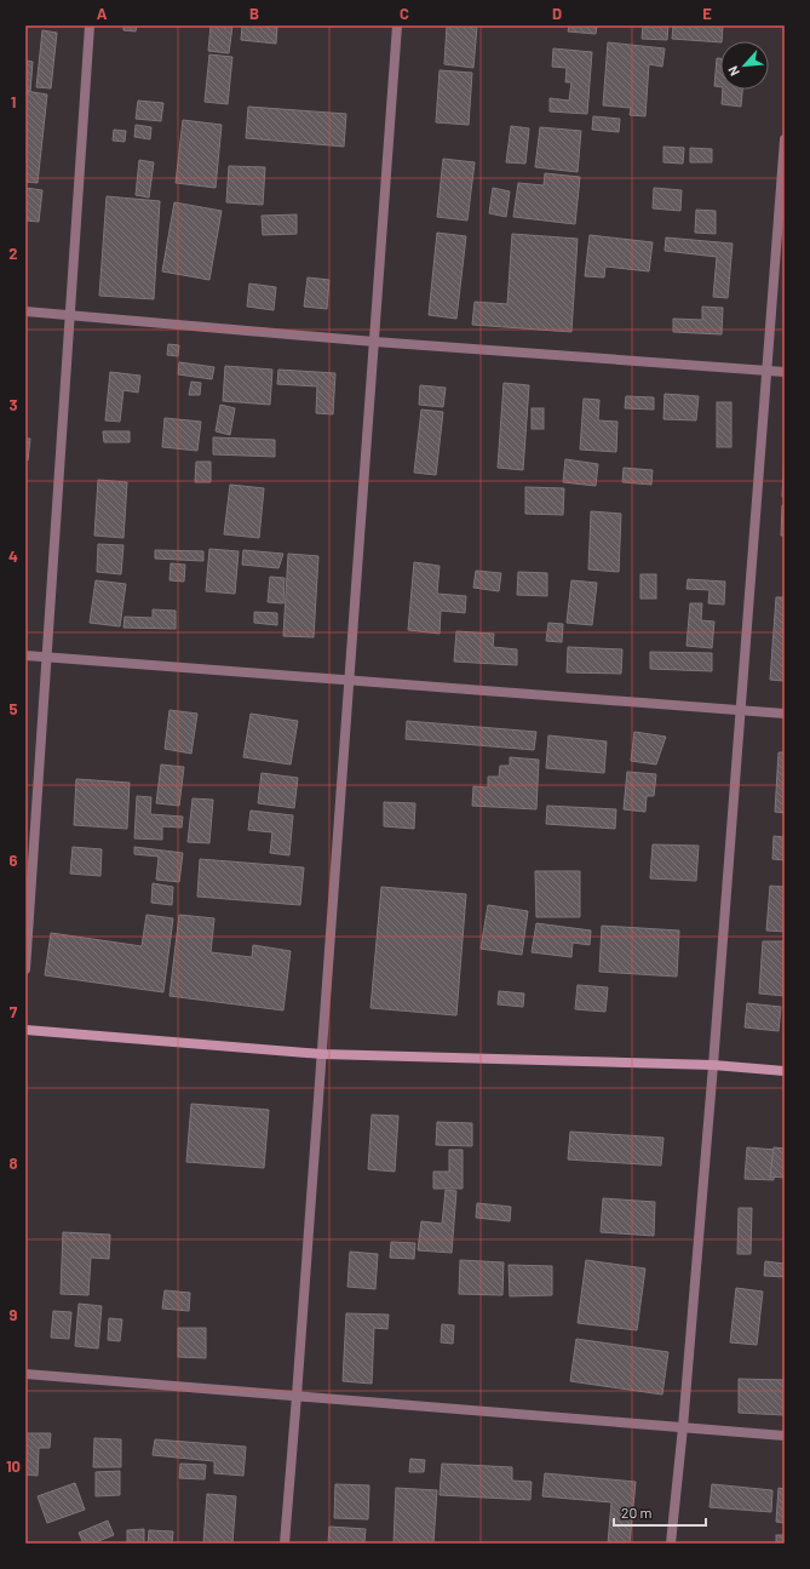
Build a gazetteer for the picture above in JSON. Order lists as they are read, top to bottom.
{
  "scale_bar": "20 m",
  "north": "bottom left",
  "grid": {
    "columns": [
      "A",
      "B",
      "C",
      "D",
      "E"
    ],
    "rows": [
      "1",
      "2",
      "3",
      "4",
      "5",
      "6",
      "7",
      "8",
      "9",
      "10"
    ]
  }
}
